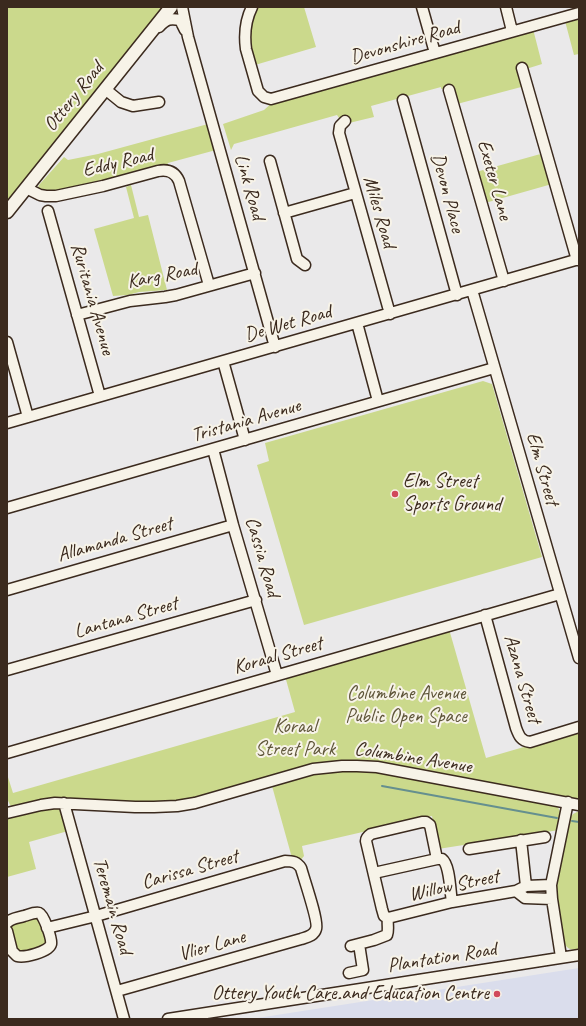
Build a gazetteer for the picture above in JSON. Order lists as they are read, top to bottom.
{
  "streets": {
    "main road": ["Ottery Road"],
    "street": [
      "Devonshire Road",
      "Eddy Road",
      "Exeter Lane",
      "Link Road",
      "Devon Place",
      "Miles Road",
      "Karg Road",
      "Ruritania Avenue",
      "De Wet Road",
      "Tristania Avenue",
      "Elm Street",
      "Allamanda Street",
      "Cassia Road",
      "Lantana Street",
      "Koraal Street",
      "Azana Street",
      "Columbine Avenue",
      "Carissa Street",
      "Willow Street",
      "Teremain Road",
      "Vlier Lane",
      "Plantation Road"
    ]
  },
  "crossings": [
    ["Ottery Road", "Eddy Road"],
    ["Ottery Road", "Link Road"],
    ["Eddy Road", "Karg Road"],
    ["Exeter Lane", "De Wet Road"],
    ["Link Road", "Karg Road"],
    ["Link Road", "De Wet Road"],
    ["Devon Place", "De Wet Road"],
    ["Miles Road", "De Wet Road"],
    ["Karg Road", "Ruritania Avenue"],
    ["Ruritania Avenue", "De Wet Road"],
    ["De Wet Road", "Elm Street"],
    ["Tristania Avenue", "Elm Street"],
    ["Tristania Avenue", "Cassia Road"],
    ["Elm Street", "Koraal Street"],
    ["Allamanda Street", "Cassia Road"],
    ["Cassia Road", "Lantana Street"],
    ["Cassia Road", "Koraal Street"],
    ["Koraal Street", "Azana Street"],
    ["Columbine Avenue", "Teremain Road"],
    ["Carissa Street", "Teremain Road"],
    ["Carissa Street", "Vlier Lane"],
    ["Teremain Road", "Vlier Lane"]
  ],
  "parks": ["Columbine Avenue Public Open Space", "Koraal Street Park"],
  "places": ["Elm Street Sports Ground", "Ottery Youth Care and Education Centre"]
}
